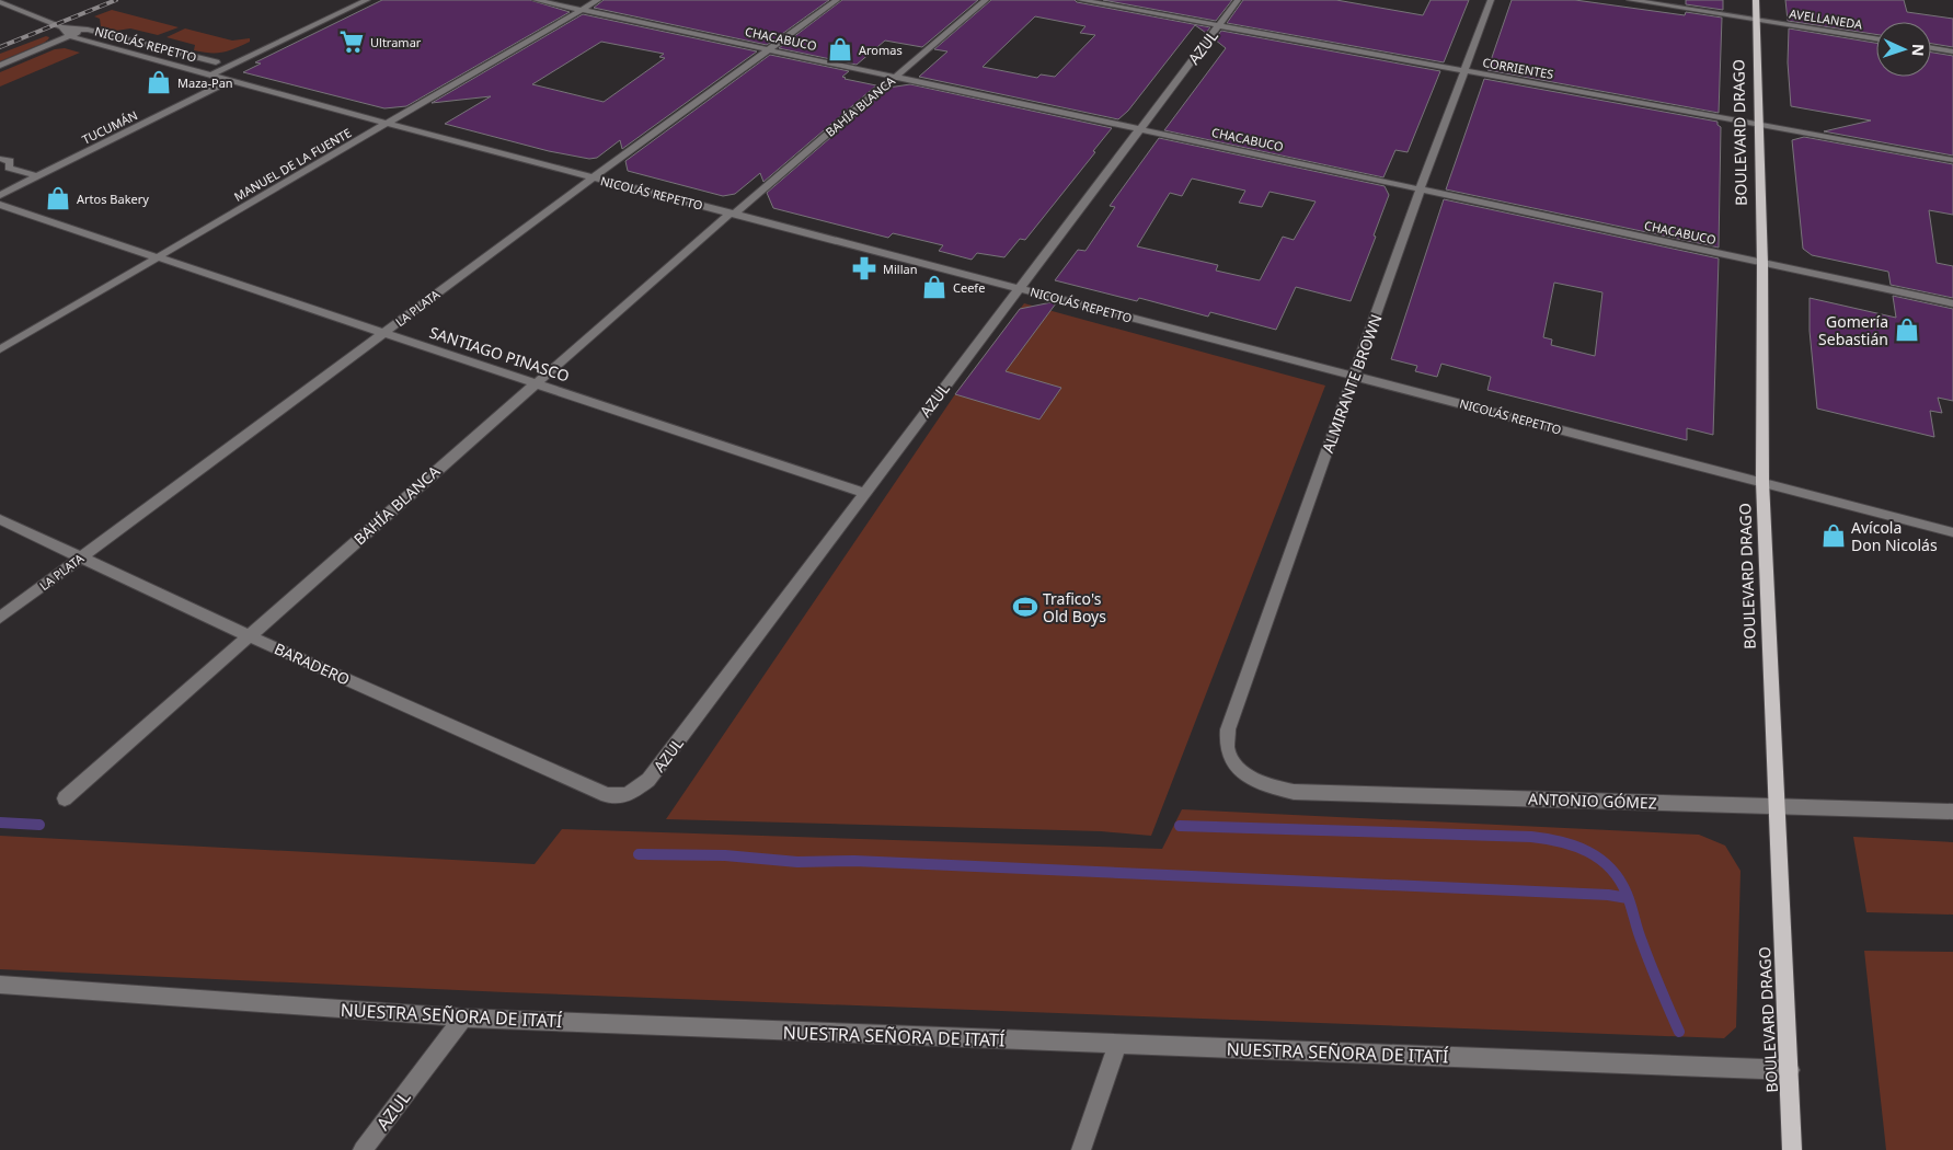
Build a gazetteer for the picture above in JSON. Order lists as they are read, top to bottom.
{
  "streets": {
    "main road": ["BOULEVARD DRAGO"],
    "street": [
      "AVELLANEDA",
      "CHACABUCO",
      "NICOLÁS REPETTO",
      "AZUL",
      "CORRIENTES",
      "BAHÍA BLANCA",
      "TUCUMÁN",
      "MANUEL DE LA FUENTE",
      "LA PLATA",
      "SANTIAGO PINASCO",
      "ALMIRANTE BROWN",
      "BARADERO",
      "ANTONIO GÓMEZ",
      "NUESTRA SEÑORA DE ITATÍ"
    ]
  },
  "crossings": [
    ["AVELLANEDA", "BOULEVARD DRAGO"],
    ["CHACABUCO", "AZUL"],
    ["CHACABUCO", "BAHÍA BLANCA"],
    ["CHACABUCO", "BOULEVARD DRAGO"],
    ["CHACABUCO", "MANUEL DE LA FUENTE"],
    ["CHACABUCO", "LA PLATA"],
    ["CHACABUCO", "ALMIRANTE BROWN"],
    ["NICOLÁS REPETTO", "AZUL"],
    ["NICOLÁS REPETTO", "BAHÍA BLANCA"],
    ["NICOLÁS REPETTO", "TUCUMÁN"],
    ["NICOLÁS REPETTO", "BOULEVARD DRAGO"],
    ["NICOLÁS REPETTO", "MANUEL DE LA FUENTE"],
    ["NICOLÁS REPETTO", "LA PLATA"],
    ["NICOLÁS REPETTO", "ALMIRANTE BROWN"],
    ["AZUL", "CORRIENTES"],
    ["AZUL", "SANTIAGO PINASCO"],
    ["AZUL", "BARADERO"],
    ["AZUL", "NUESTRA SEÑORA DE ITATÍ"],
    ["CORRIENTES", "BOULEVARD DRAGO"],
    ["CORRIENTES", "ALMIRANTE BROWN"],
    ["BAHÍA BLANCA", "SANTIAGO PINASCO"],
    ["BAHÍA BLANCA", "BARADERO"],
    ["BOULEVARD DRAGO", "ANTONIO GÓMEZ"],
    ["BOULEVARD DRAGO", "NUESTRA SEÑORA DE ITATÍ"],
    ["MANUEL DE LA FUENTE", "SANTIAGO PINASCO"],
    ["LA PLATA", "SANTIAGO PINASCO"],
    ["LA PLATA", "BARADERO"],
    ["ALMIRANTE BROWN", "ANTONIO GÓMEZ"]
  ],
  "places": {
    "supermarket": ["Ultramar"],
    "shop": [
      "Aromas",
      "Maza-Pan",
      "Artos Bakery",
      "Ceefe",
      "Gomería Sebastián",
      "Avícola Don Nicolás"
    ],
    "pharmacy": ["Millan"],
    "sports": ["Trafico's Old Boys"]
  },
  "north": "right"
}
